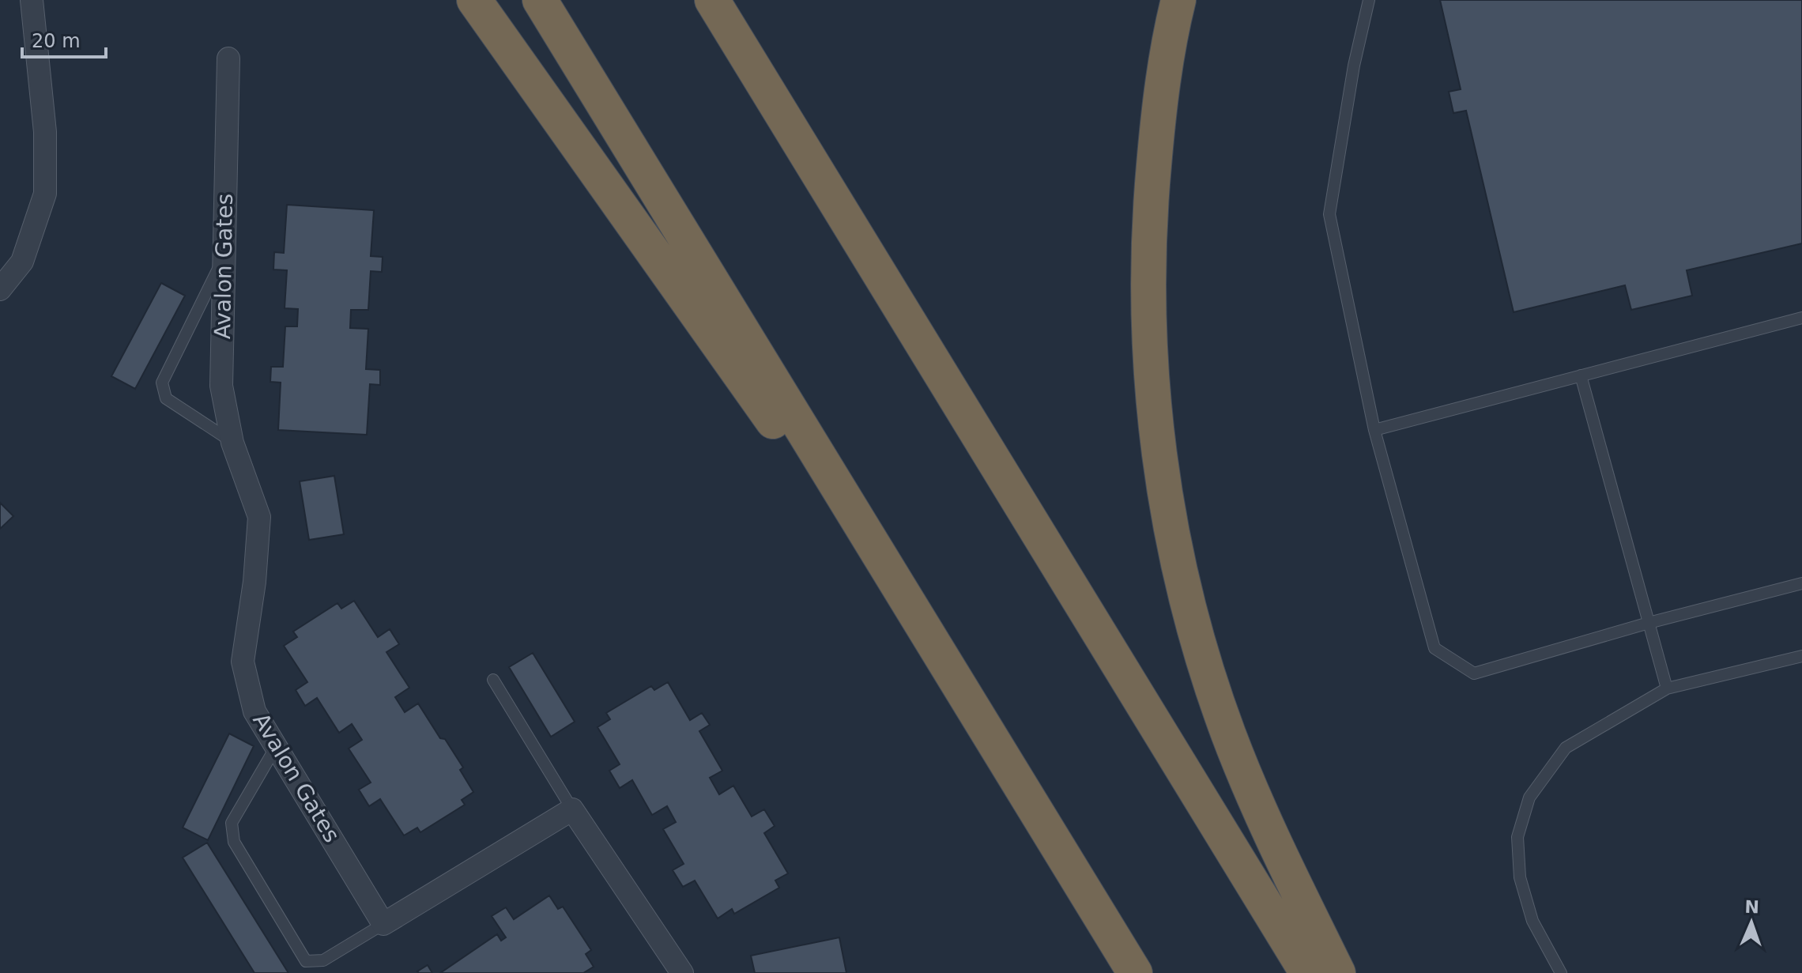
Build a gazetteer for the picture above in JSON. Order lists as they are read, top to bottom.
{
  "streets": {
    "street": ["Avalon Gates"]
  },
  "scale_bar": "20 m",
  "north": "top"
}
